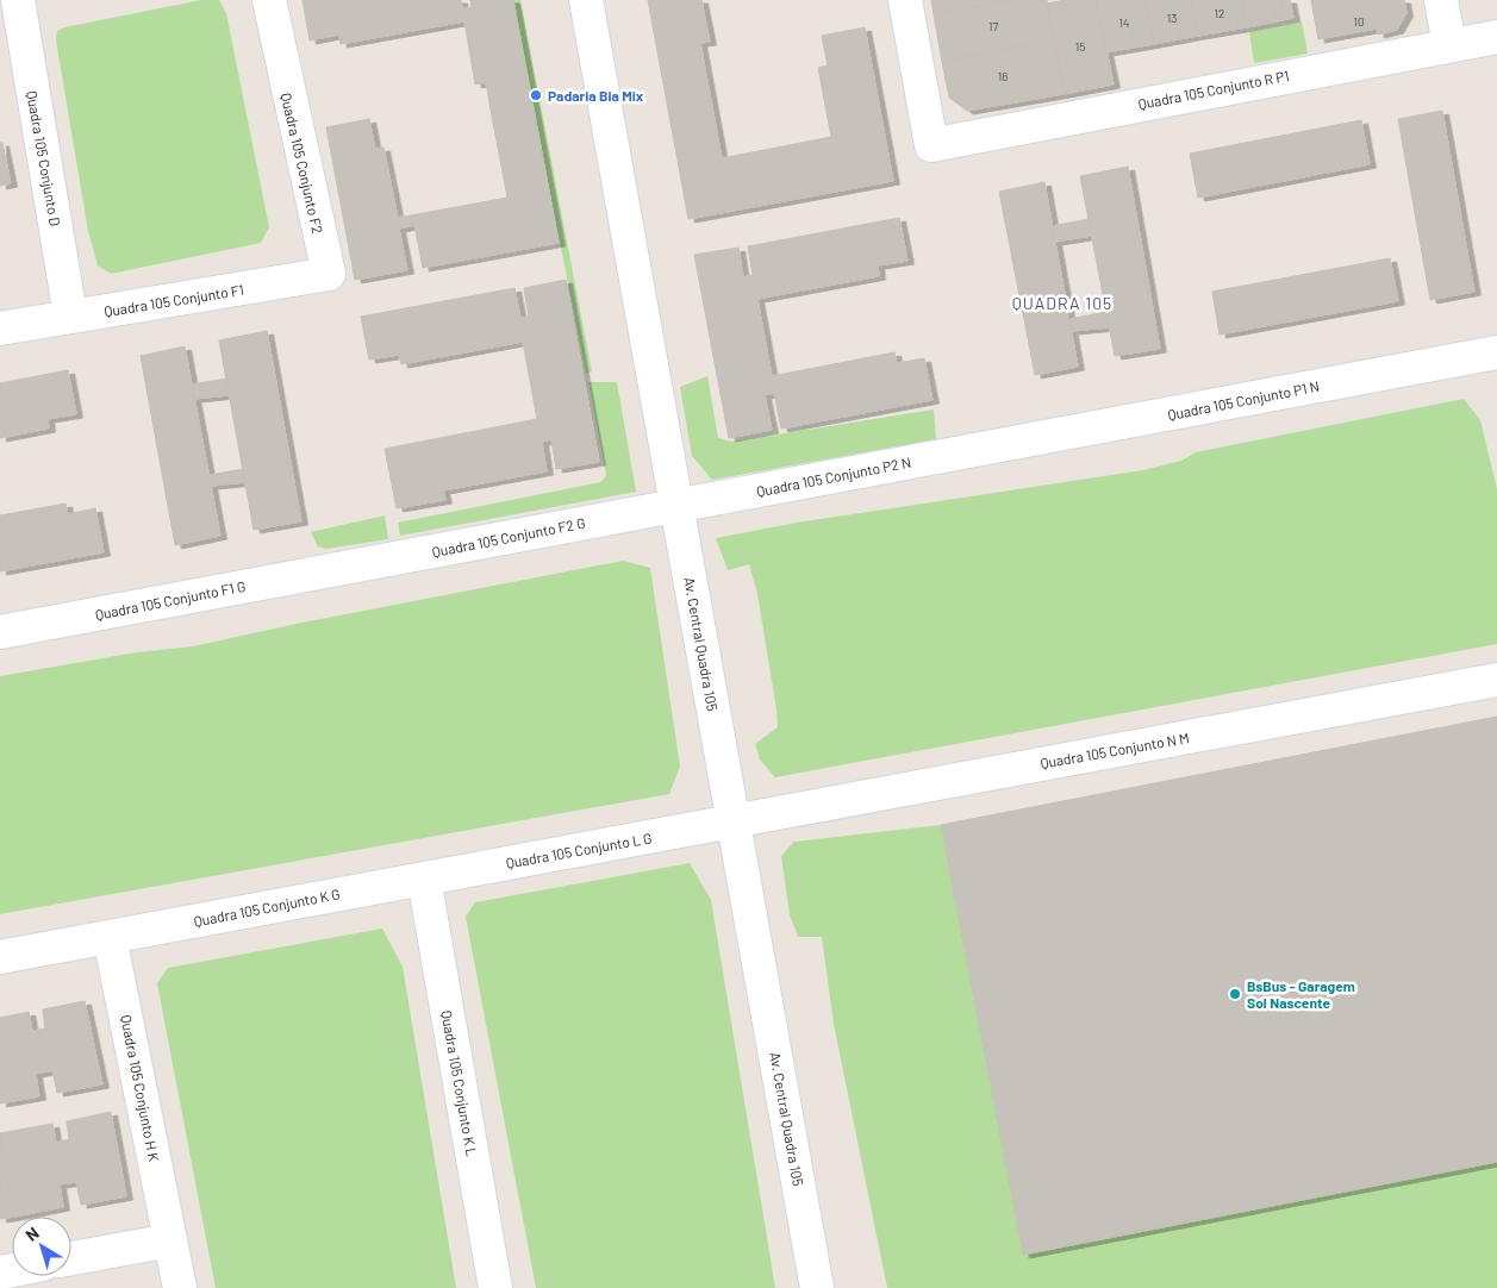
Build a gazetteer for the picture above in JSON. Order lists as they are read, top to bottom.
{
  "streets": {
    "street": [
      "Quadra 105 Conjunto R P1",
      "Quadra 105 Conjunto D",
      "Quadra 105 Conjunto F2",
      "Quadra 105 Conjunto F1",
      "Quadra 105 Conjunto P1 N",
      "Quadra 105 Conjunto P2 N",
      "Quadra 105 Conjunto F2 G",
      "Quadra 105 Conjunto F1 G",
      "Av. Central Quadra 105",
      "Quadra 105 Conjunto N M",
      "Quadra 105 Conjunto L G",
      "Quadra 105 Conjunto K G",
      "Quadra 105 Conjunto K L",
      "Quadra 105 Conjunto H K"
    ]
  },
  "crossings": [
    ["Quadra 105 Conjunto D", "Quadra 105 Conjunto F1"],
    ["Quadra 105 Conjunto F2", "Quadra 105 Conjunto F1"],
    ["Quadra 105 Conjunto P1 N", "Quadra 105 Conjunto P2 N"],
    ["Quadra 105 Conjunto P2 N", "Quadra 105 Conjunto F2 G"],
    ["Quadra 105 Conjunto P2 N", "Av. Central Quadra 105"],
    ["Quadra 105 Conjunto F2 G", "Quadra 105 Conjunto F1 G"],
    ["Quadra 105 Conjunto F2 G", "Av. Central Quadra 105"],
    ["Av. Central Quadra 105", "Quadra 105 Conjunto N M"],
    ["Av. Central Quadra 105", "Quadra 105 Conjunto L G"],
    ["Quadra 105 Conjunto N M", "Quadra 105 Conjunto L G"],
    ["Quadra 105 Conjunto L G", "Quadra 105 Conjunto K G"],
    ["Quadra 105 Conjunto L G", "Quadra 105 Conjunto K L"],
    ["Quadra 105 Conjunto K G", "Quadra 105 Conjunto K L"],
    ["Quadra 105 Conjunto K G", "Quadra 105 Conjunto H K"]
  ],
  "districts": ["QUADRA 105"],
  "places": ["Padaria Bia Mix", "BsBus - Garagem Sol Nascente"],
  "house_numbers": [
    "12",
    "13",
    "10",
    "14",
    "17",
    "15",
    "16"
  ],
  "north": "top left"
}
